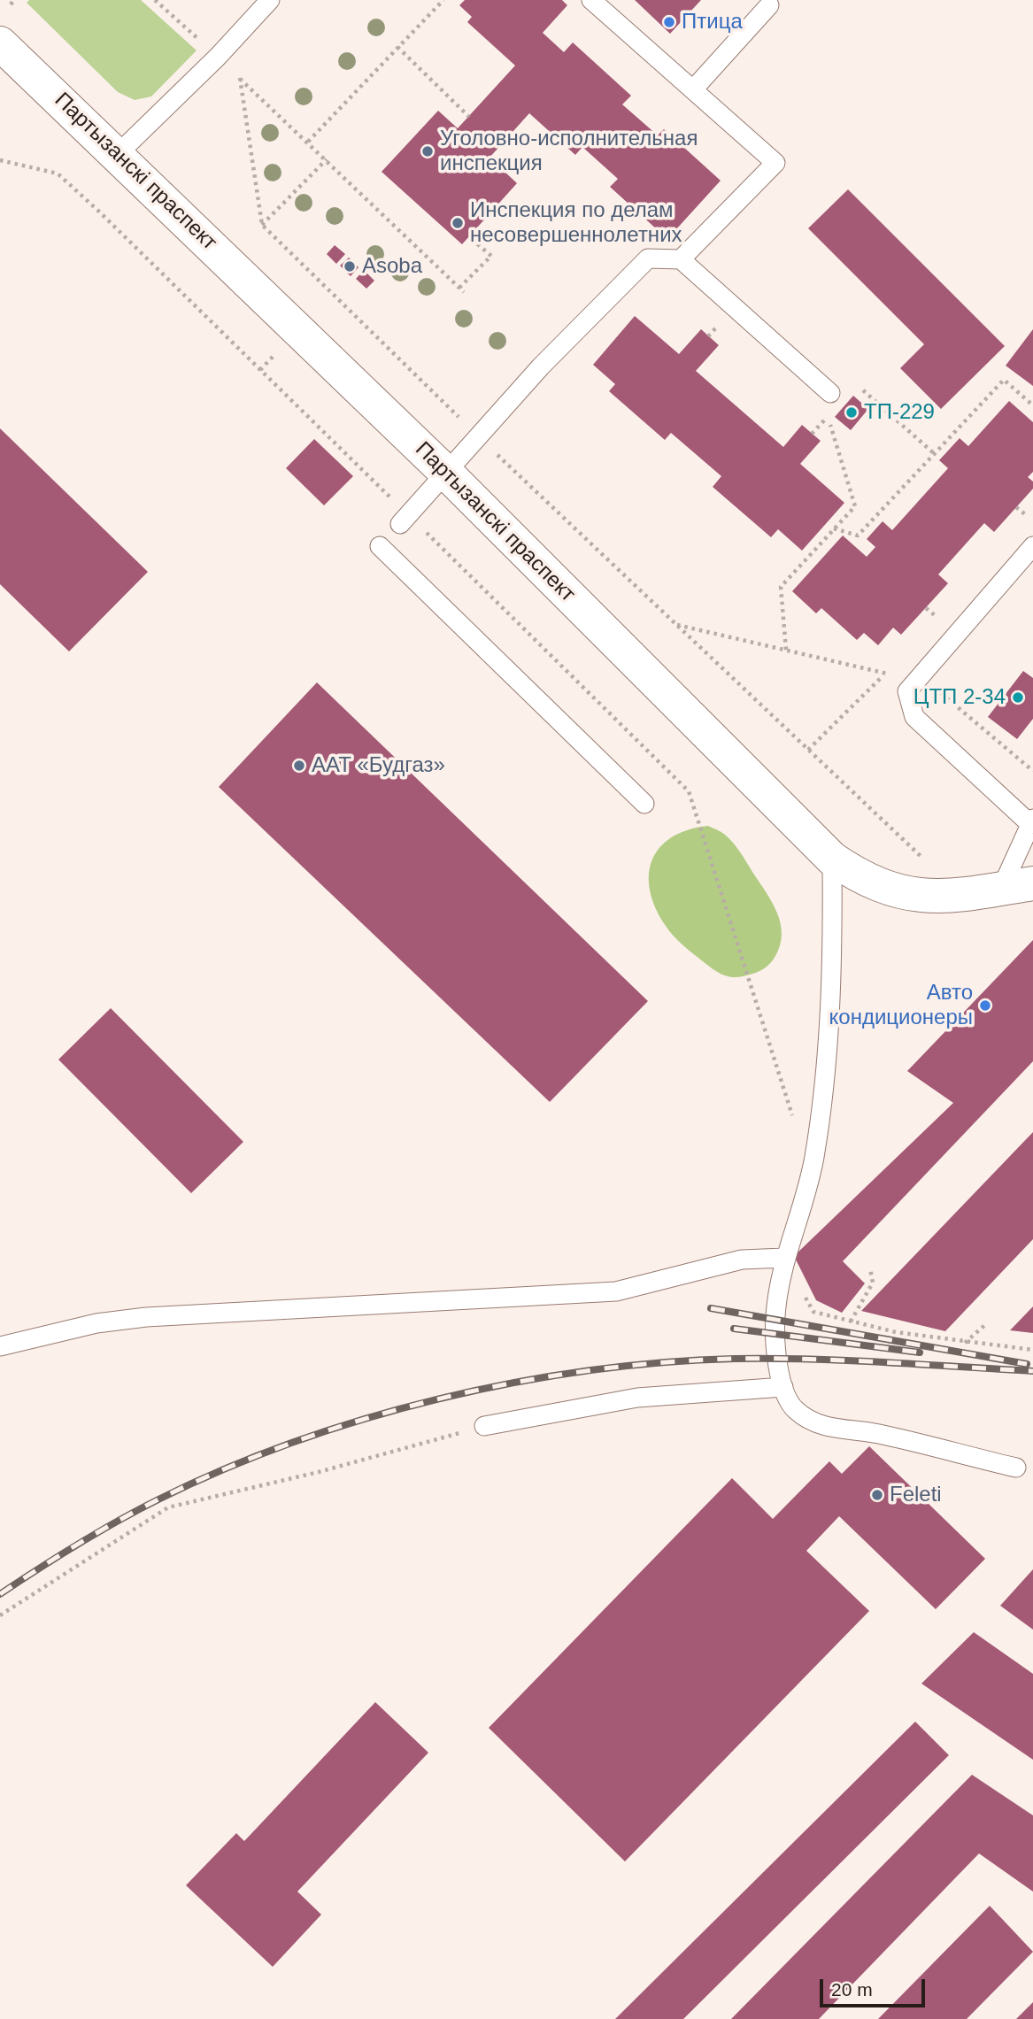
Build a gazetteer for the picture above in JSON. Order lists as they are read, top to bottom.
{
  "streets": {
    "street": ["Партызанскі праспект"]
  },
  "places": [
    "Птица",
    "Уголовно-исполнительная инспекция",
    "Инспекция по делам несовершеннолетних",
    "Asoba",
    "ТП-229",
    "ЦТП 2-34",
    "ААТ «Будгаз»",
    "Авто кондиционеры",
    "Feleti"
  ],
  "scale_bar": "20 m"
}
